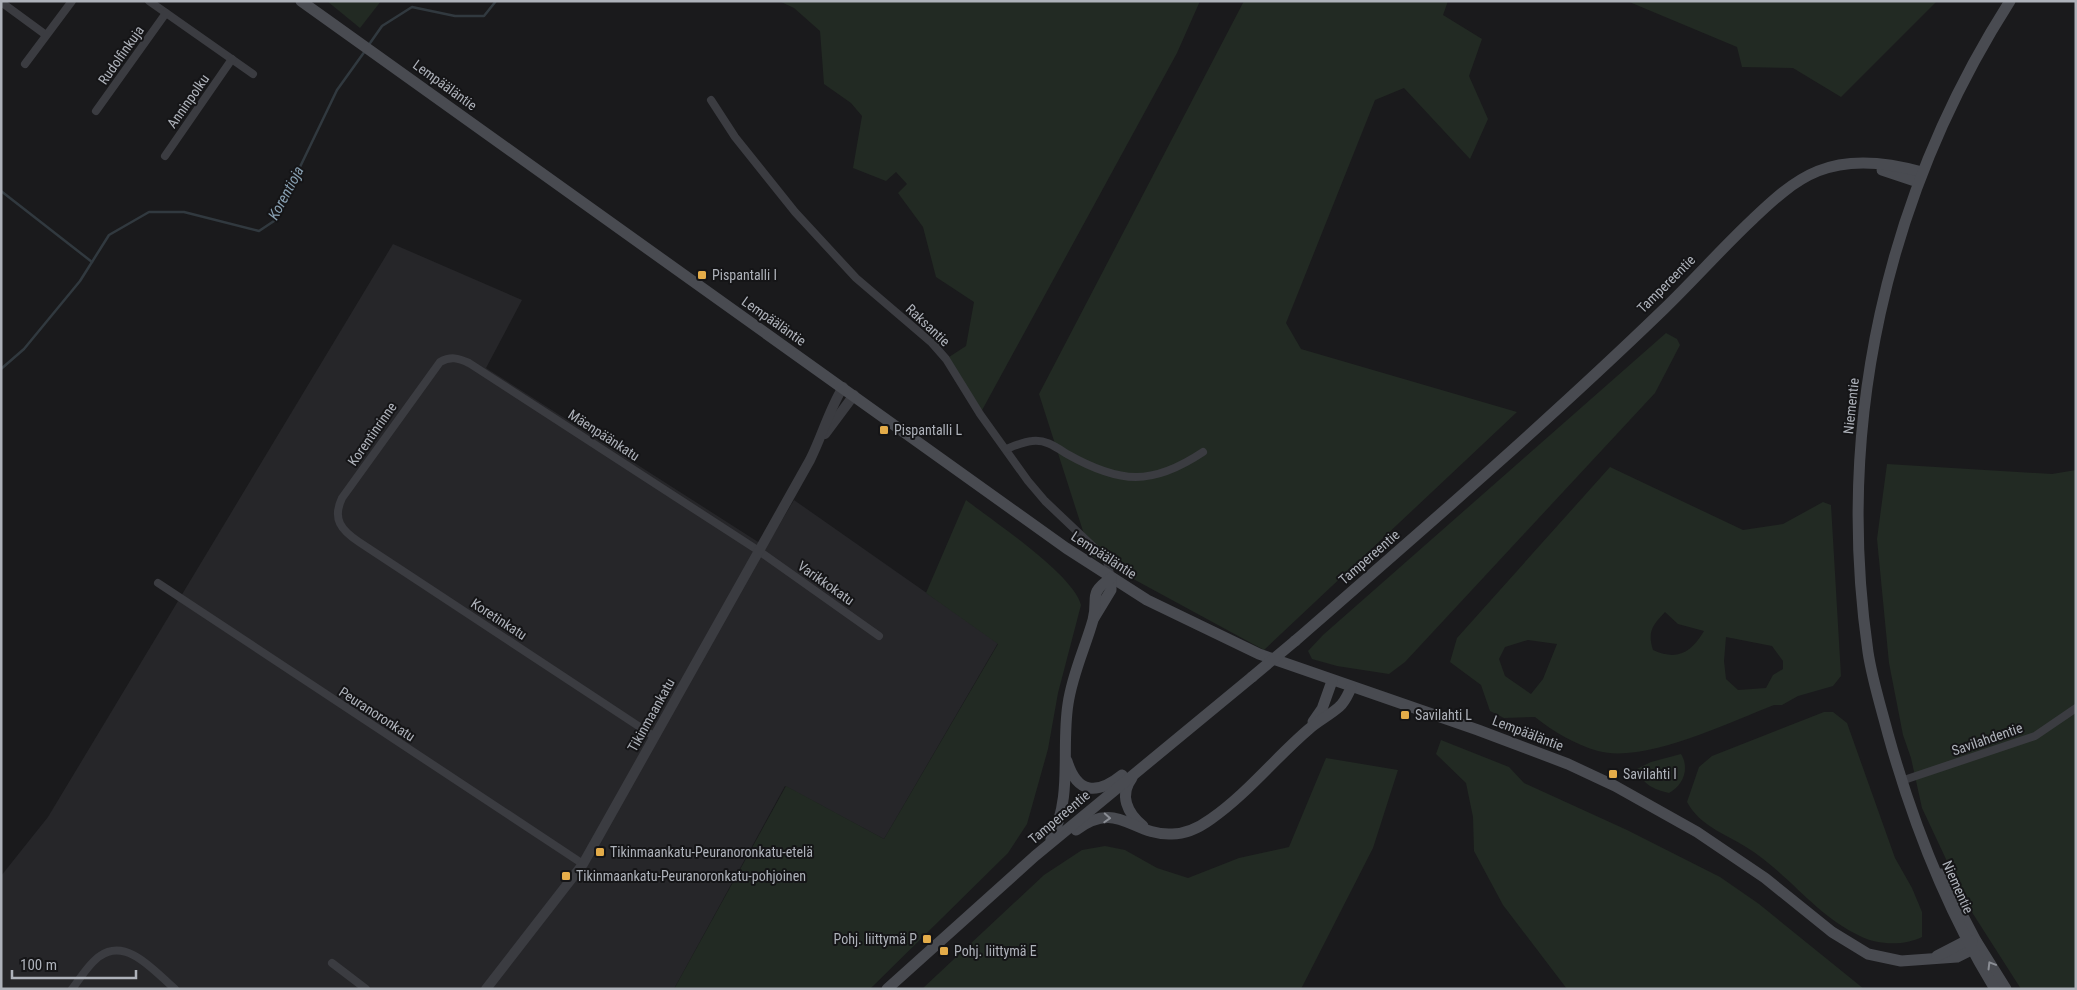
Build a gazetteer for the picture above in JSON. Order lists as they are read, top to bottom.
{
  "streets": {
    "main road": ["Lempääläntie", "Tampereentie", "Niementie"],
    "street": [
      "Rudolfinkuja",
      "Anninpolku",
      "Raksantie",
      "Korentinrinne",
      "Mäenpäänkatu",
      "Varikkokatu",
      "Koretinkatu",
      "Peuranoronkatu",
      "Tikinmaankatu",
      "Savilahdentie"
    ]
  },
  "crossings": [
    ["Lempääläntie", "Raksantie"],
    ["Lempääläntie", "Niementie"],
    ["Lempääläntie", "Tikinmaankatu"],
    ["Tampereentie", "Niementie"],
    ["Niementie", "Savilahdentie"],
    ["Korentinrinne", "Mäenpäänkatu"],
    ["Korentinrinne", "Koretinkatu"],
    ["Mäenpäänkatu", "Varikkokatu"],
    ["Mäenpäänkatu", "Tikinmaankatu"],
    ["Varikkokatu", "Tikinmaankatu"],
    ["Koretinkatu", "Tikinmaankatu"],
    ["Peuranoronkatu", "Tikinmaankatu"]
  ],
  "water": ["Korentioja"],
  "places": {
    "transit": [
      "Pispantalli I",
      "Pispantalli L",
      "Savilahti L",
      "Savilahti I",
      "Tikinmaankatu-Peuranoronkatu-etelä",
      "Tikinmaankatu-Peuranoronkatu-pohjoinen",
      "Pohj. liittymä P",
      "Pohj. liittymä E"
    ]
  },
  "scale_bar": "100 m"
}
